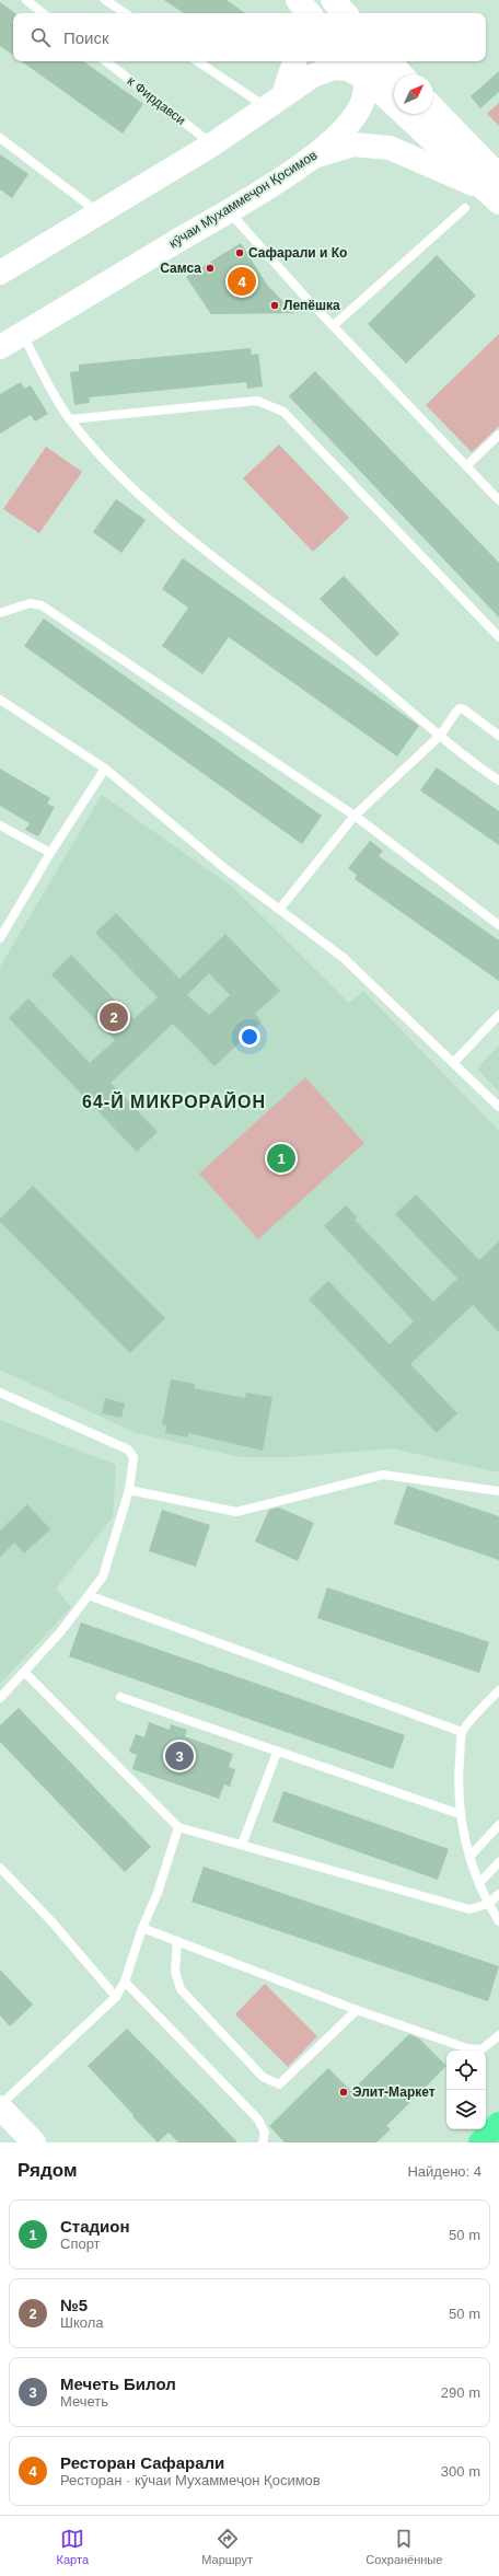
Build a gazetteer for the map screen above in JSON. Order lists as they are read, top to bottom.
{
  "streets": {
    "street": ["кӯчаи Мухаммеҷон Қосимов"],
    "lane": ["к Фирдавси"]
  },
  "districts": ["64-Й МИКРОРАЙОН"],
  "places": [
    "Сафарали и Ко",
    "Самса",
    "Лепёшка",
    "Элит-Маркет"
  ],
  "north": "top right",
  "page": {
    "search": "Поиск",
    "pins": [
      "4",
      "2",
      "1",
      "3"
    ],
    "heading": ["Рядом", "Найдено: 4"],
    "list": [
      {
        "mark": "1",
        "name": "Стадион",
        "note": "Спорт",
        "value": "50 m"
      },
      {
        "mark": "2",
        "name": "№5",
        "note": "Школа",
        "value": "50 m"
      },
      {
        "mark": "3",
        "name": "Мечеть Билол",
        "note": "Мечеть",
        "value": "290 m"
      },
      {
        "mark": "4",
        "name": "Ресторан Сафарали",
        "note": "Ресторан · кӯчаи Мухаммеҷон Қосимов",
        "value": "300 m"
      }
    ],
    "nav": ["Карта", "Маршрут", "Сохранённые"]
  }
}
